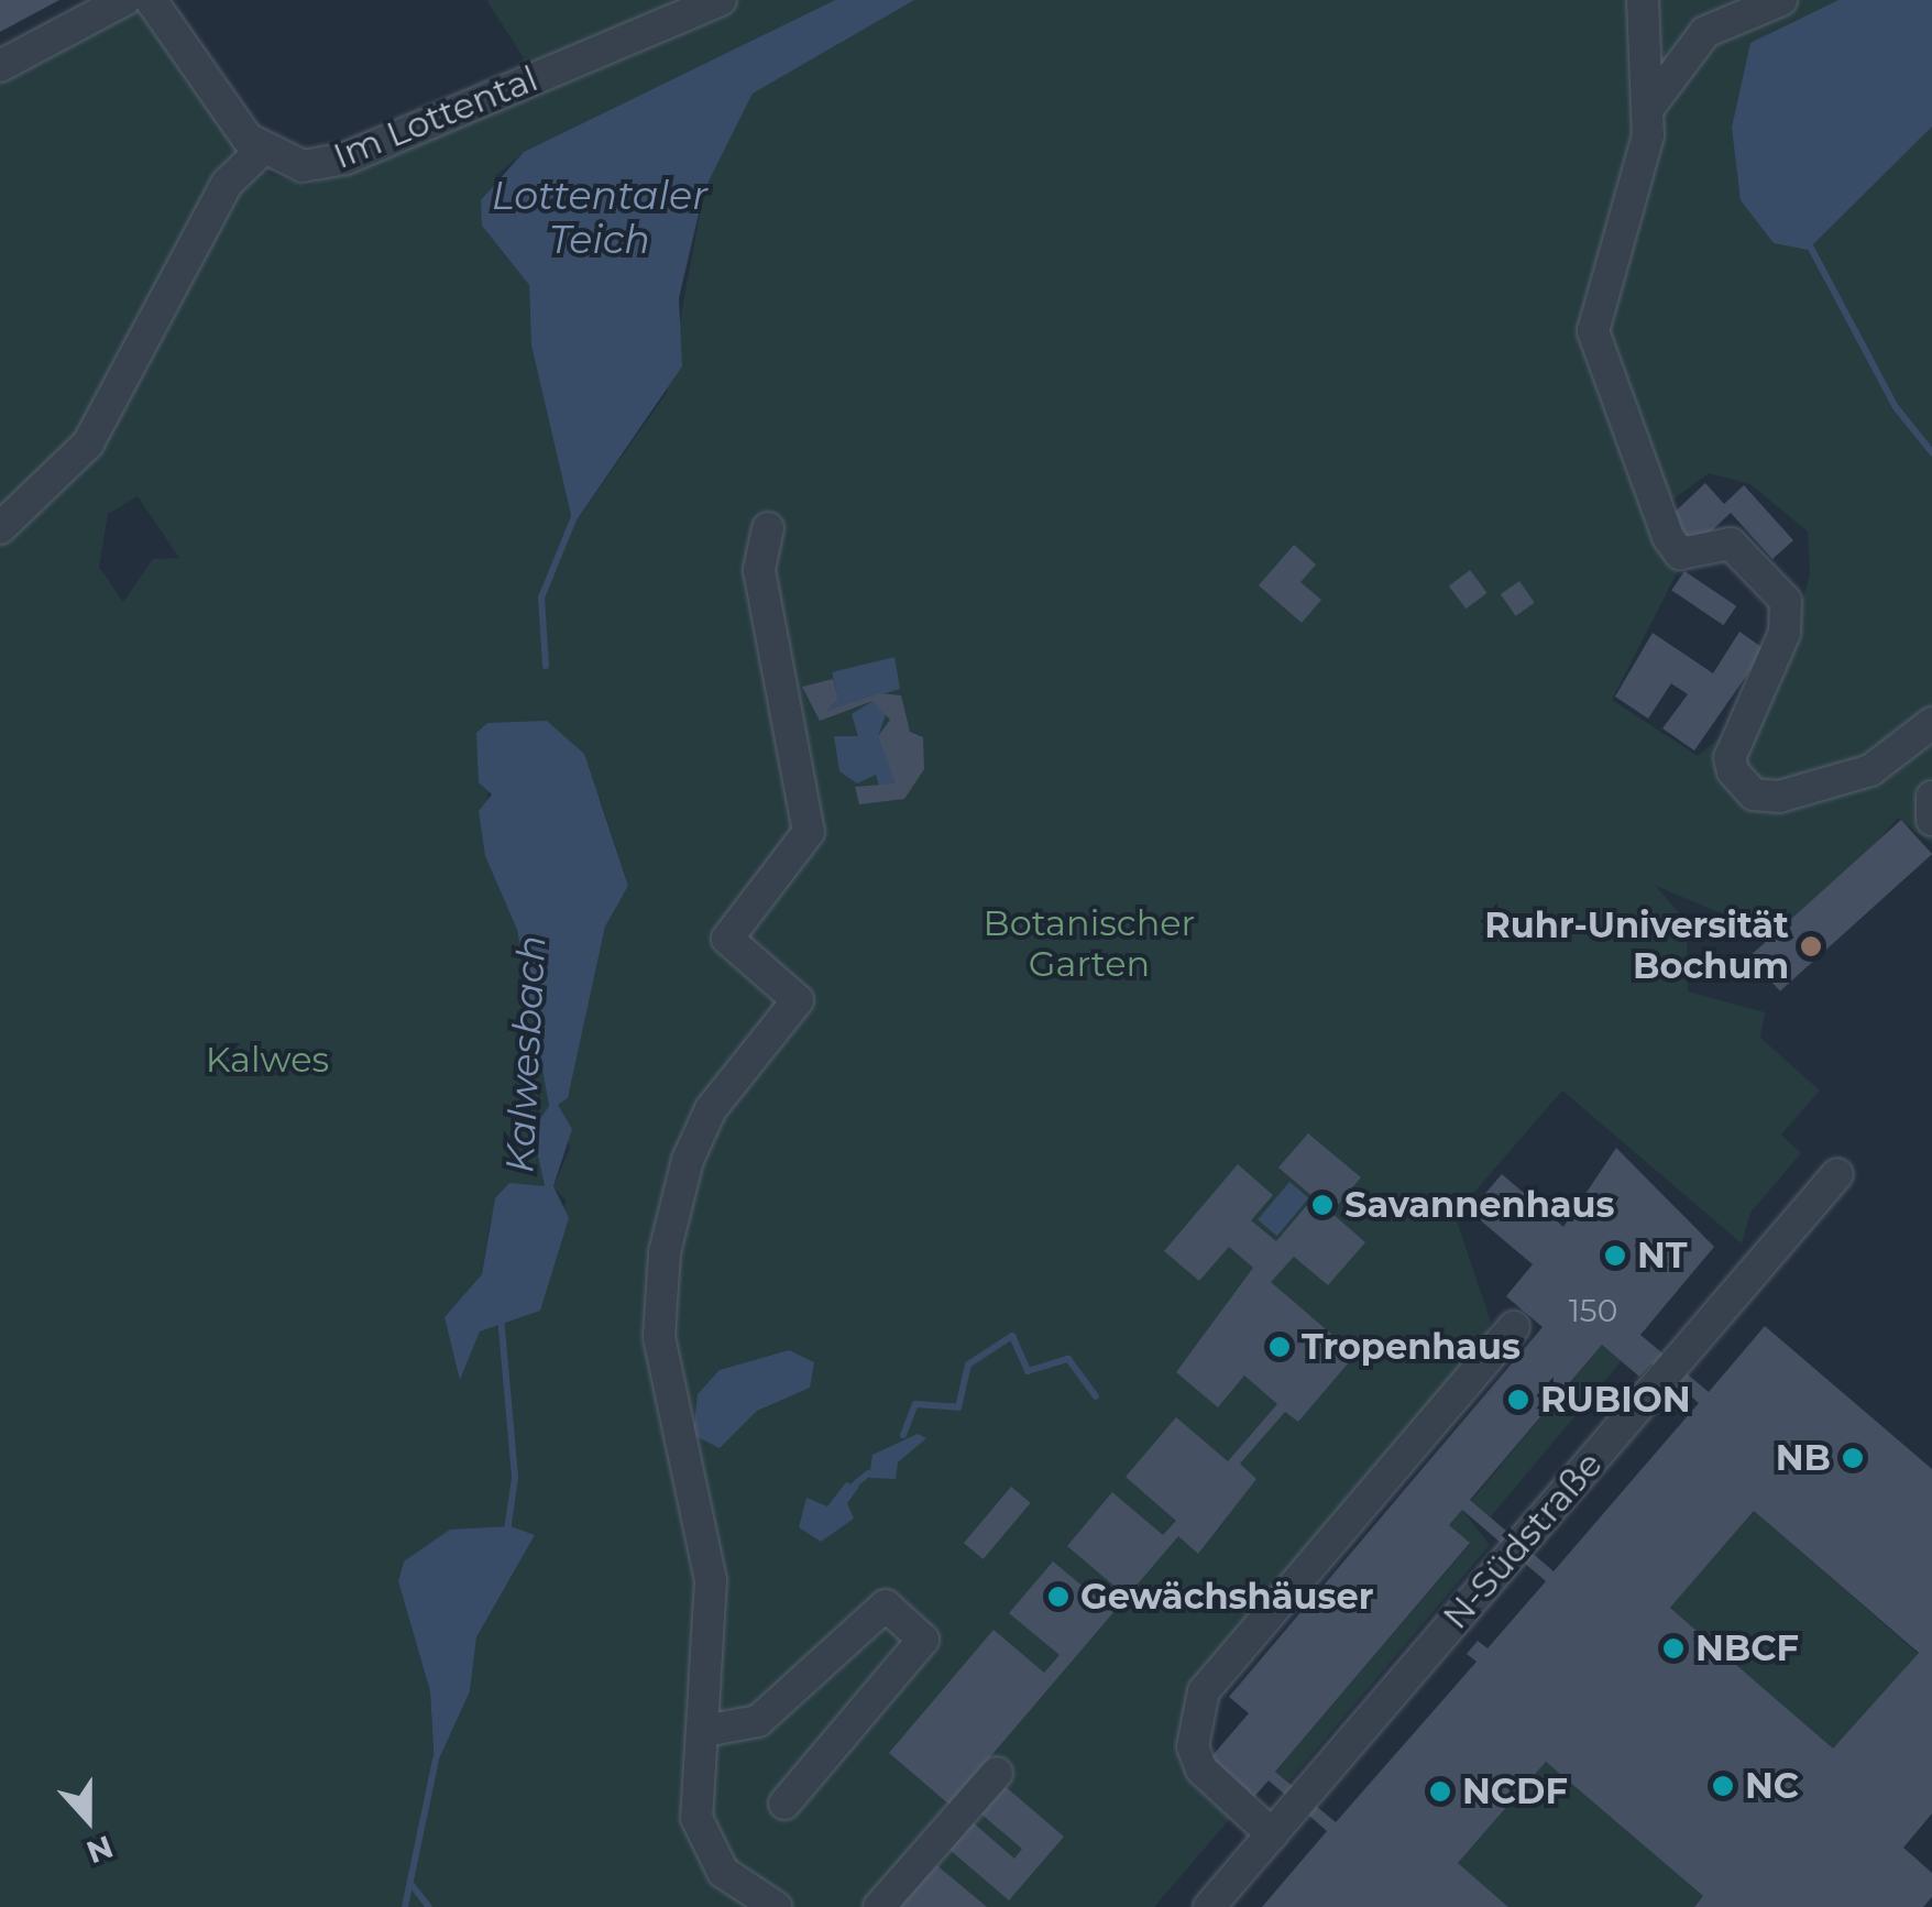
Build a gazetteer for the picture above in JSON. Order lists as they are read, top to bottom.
{
  "streets": {
    "street": ["Im Lottental", "N-Südstraße"]
  },
  "water": ["Lottentaler Teich", "Kalwesbach"],
  "parks": ["Botanischer Garten", "Kalwes"],
  "places": [
    "Ruhr-Universität Bochum",
    "Savannenhaus",
    "NT",
    "Tropenhaus",
    "RUBION",
    "NB",
    "Gewächshäuser",
    "NBCF",
    "NC",
    "NCDF"
  ],
  "house_numbers": ["150"],
  "north": "bottom"
}
